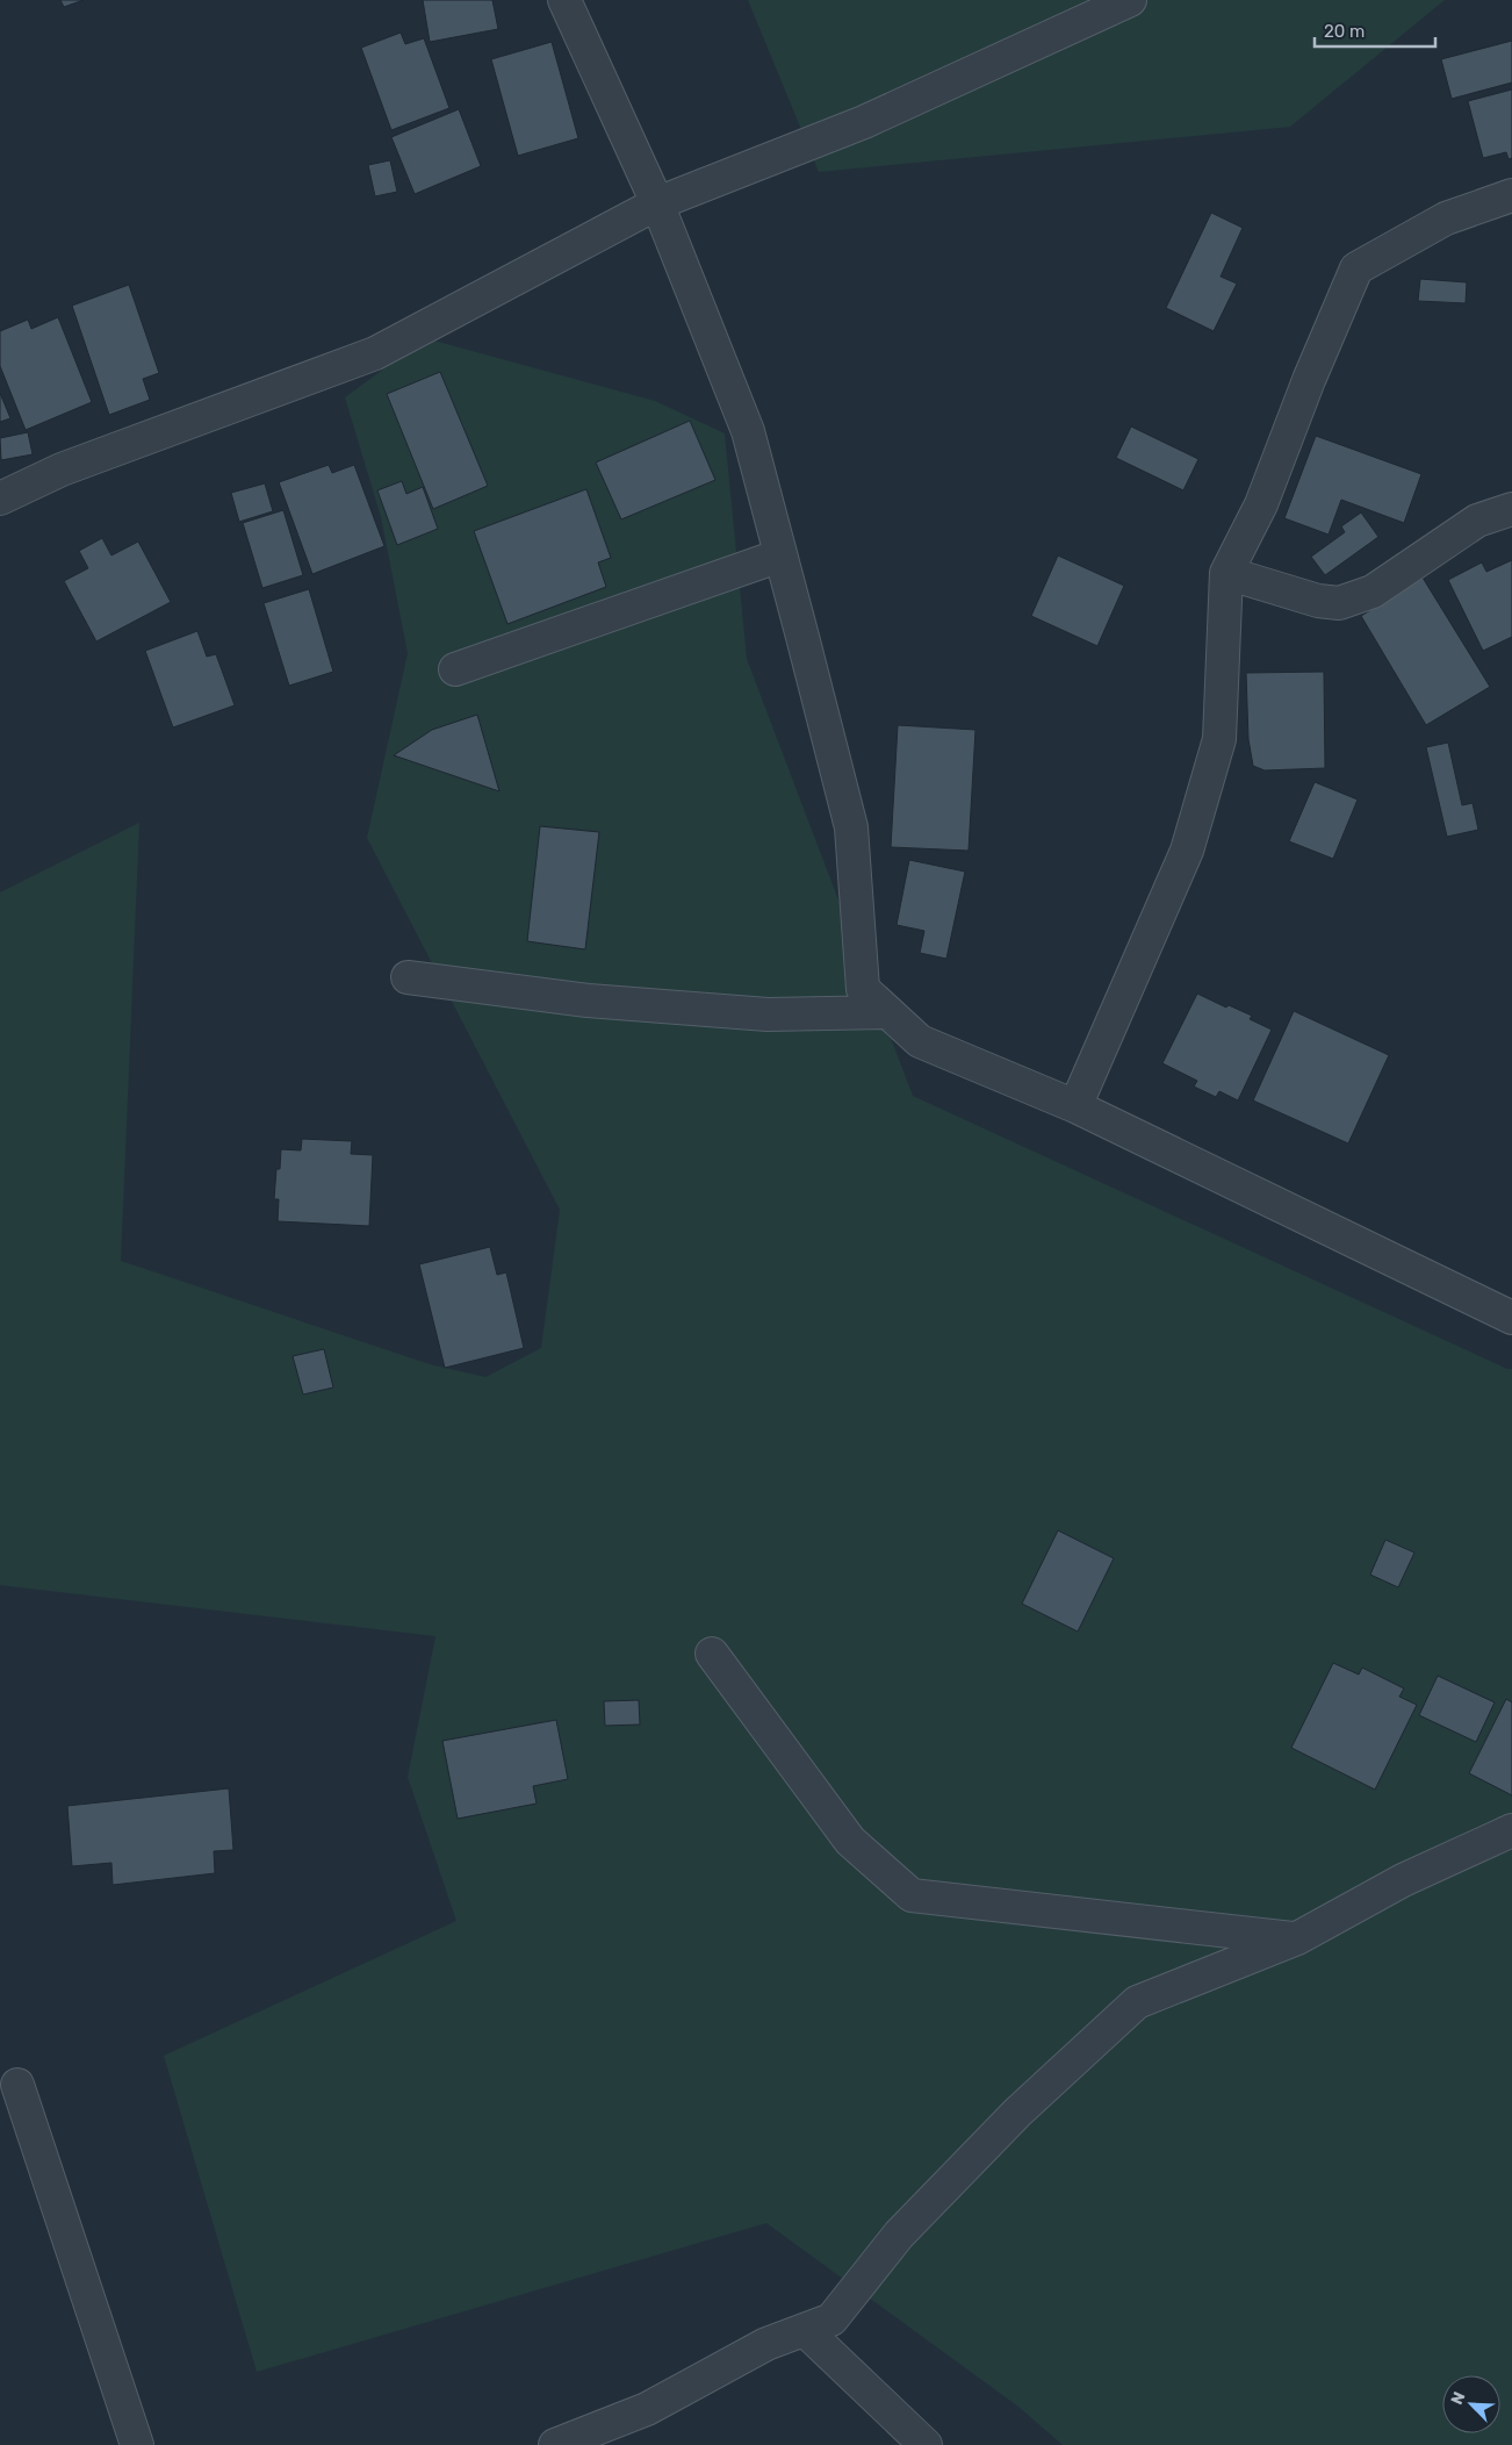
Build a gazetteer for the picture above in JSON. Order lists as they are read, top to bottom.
{
  "scale_bar": "20 m",
  "north": "top left"
}
